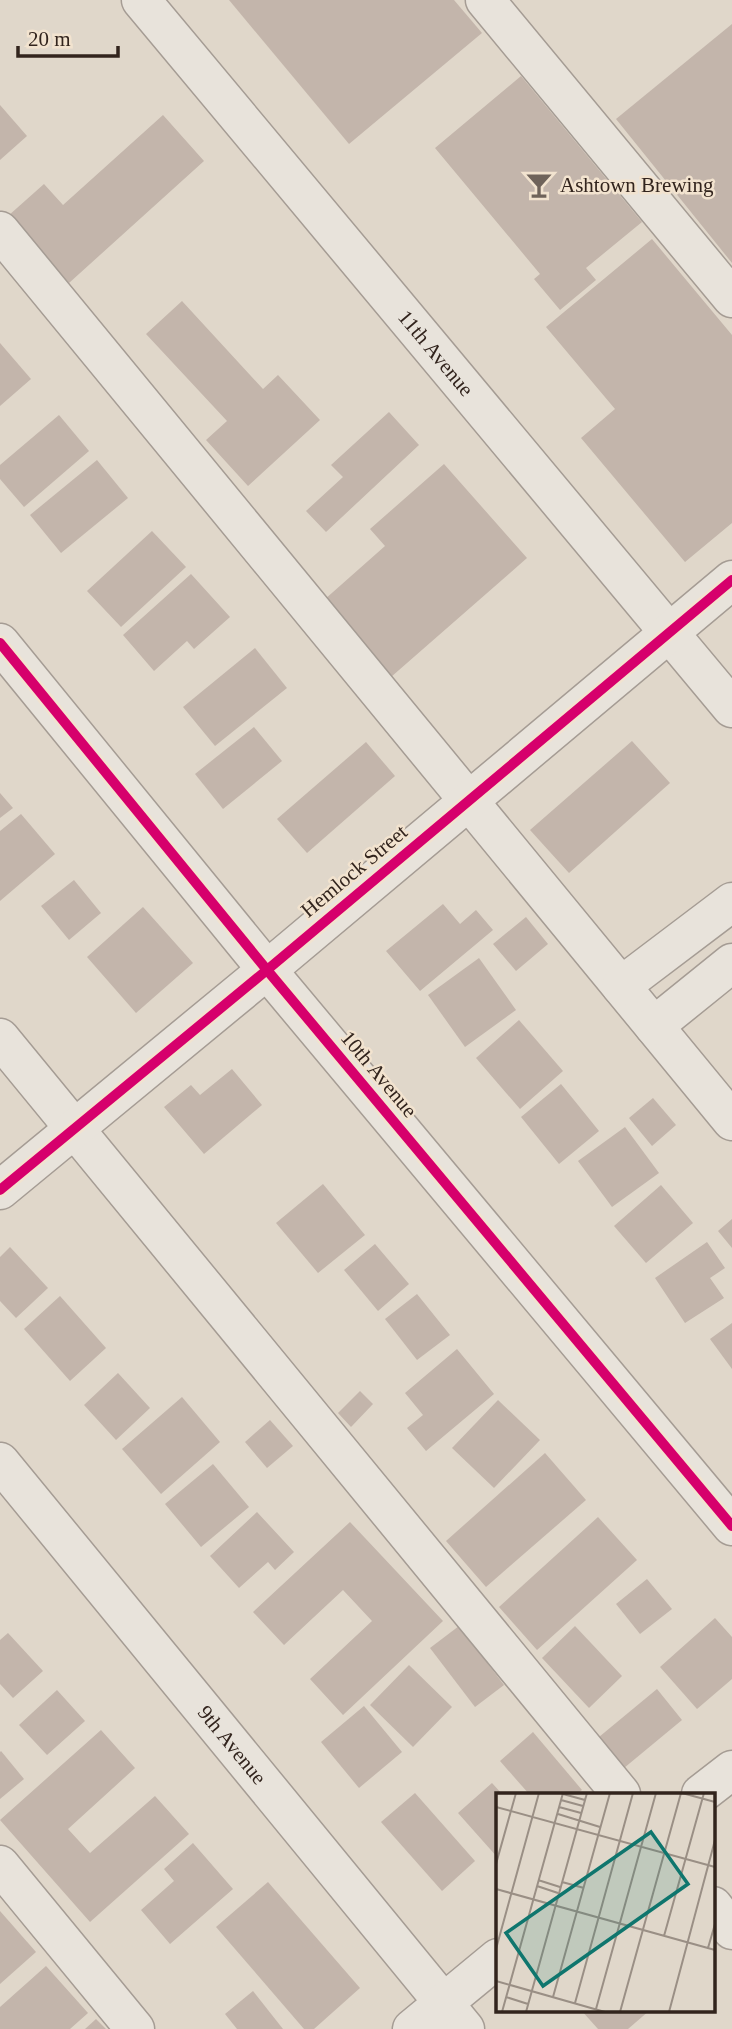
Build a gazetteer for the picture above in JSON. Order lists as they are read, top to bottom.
{
  "streets": {
    "street": [
      "11th Avenue",
      "Hemlock Street",
      "10th Avenue",
      "9th Avenue"
    ]
  },
  "crossings": [
    ["11th Avenue", "Hemlock Street"],
    ["Hemlock Street", "10th Avenue"]
  ],
  "places": {
    "bar": ["Ashtown Brewing"]
  },
  "scale_bar": "20 m"
}
